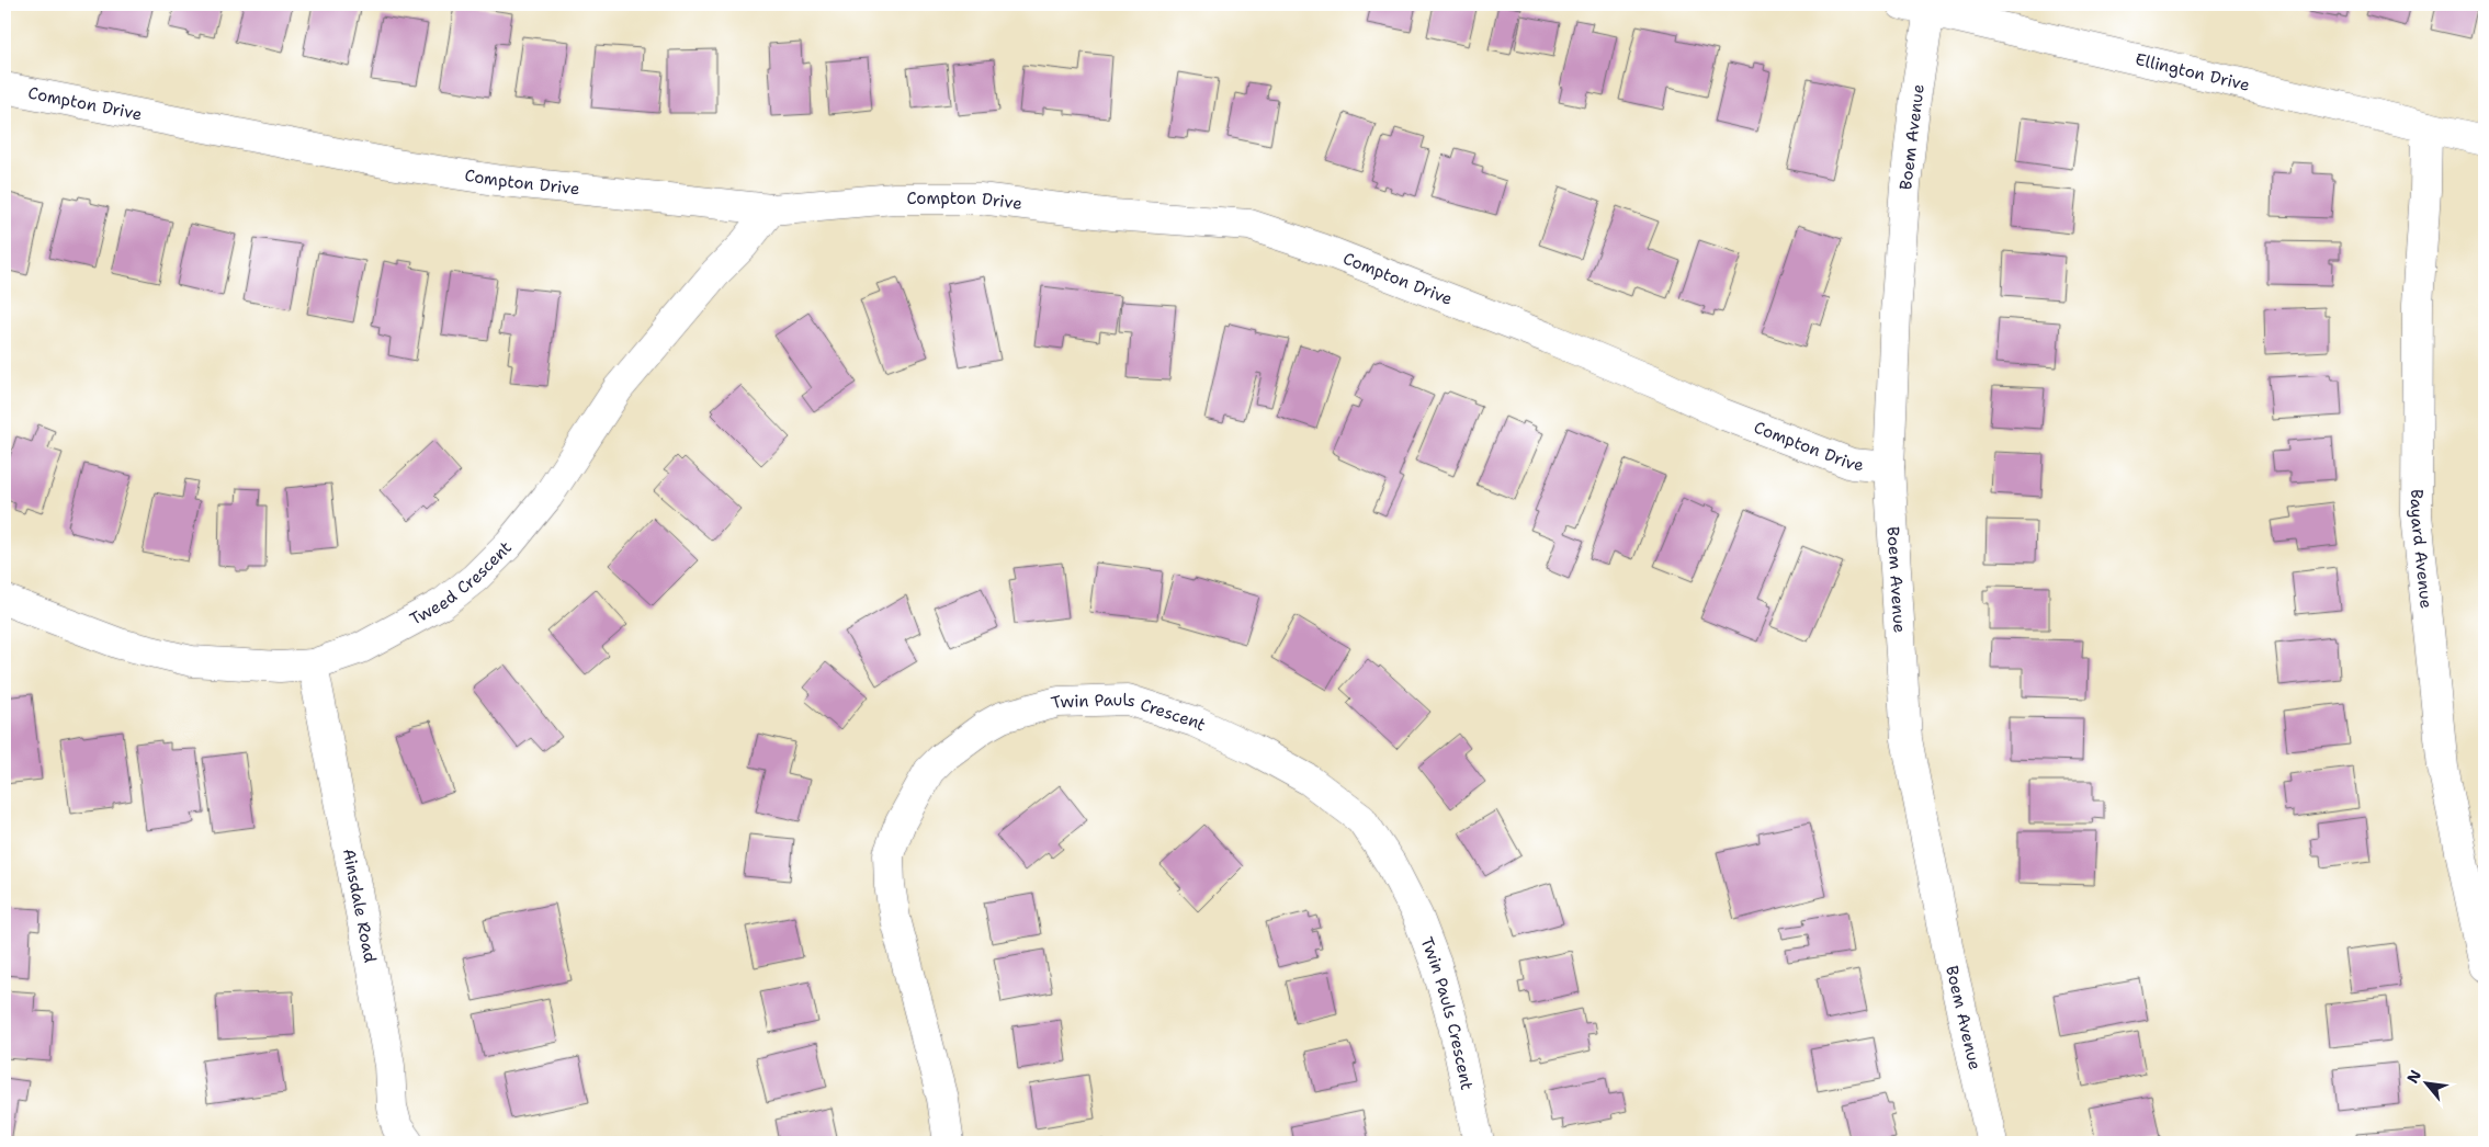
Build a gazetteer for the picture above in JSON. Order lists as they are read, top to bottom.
{
  "streets": {
    "street": [
      "Ellington Drive",
      "Compton Drive",
      "Boem Avenue",
      "Bayard Avenue",
      "Tweed Crescent",
      "Twin Pauls Crescent",
      "Ainsdale Road"
    ]
  },
  "crossings": [
    ["Ellington Drive", "Boem Avenue"],
    ["Ellington Drive", "Bayard Avenue"],
    ["Compton Drive", "Boem Avenue"],
    ["Compton Drive", "Tweed Crescent"],
    ["Tweed Crescent", "Ainsdale Road"]
  ],
  "north": "top left"
}
